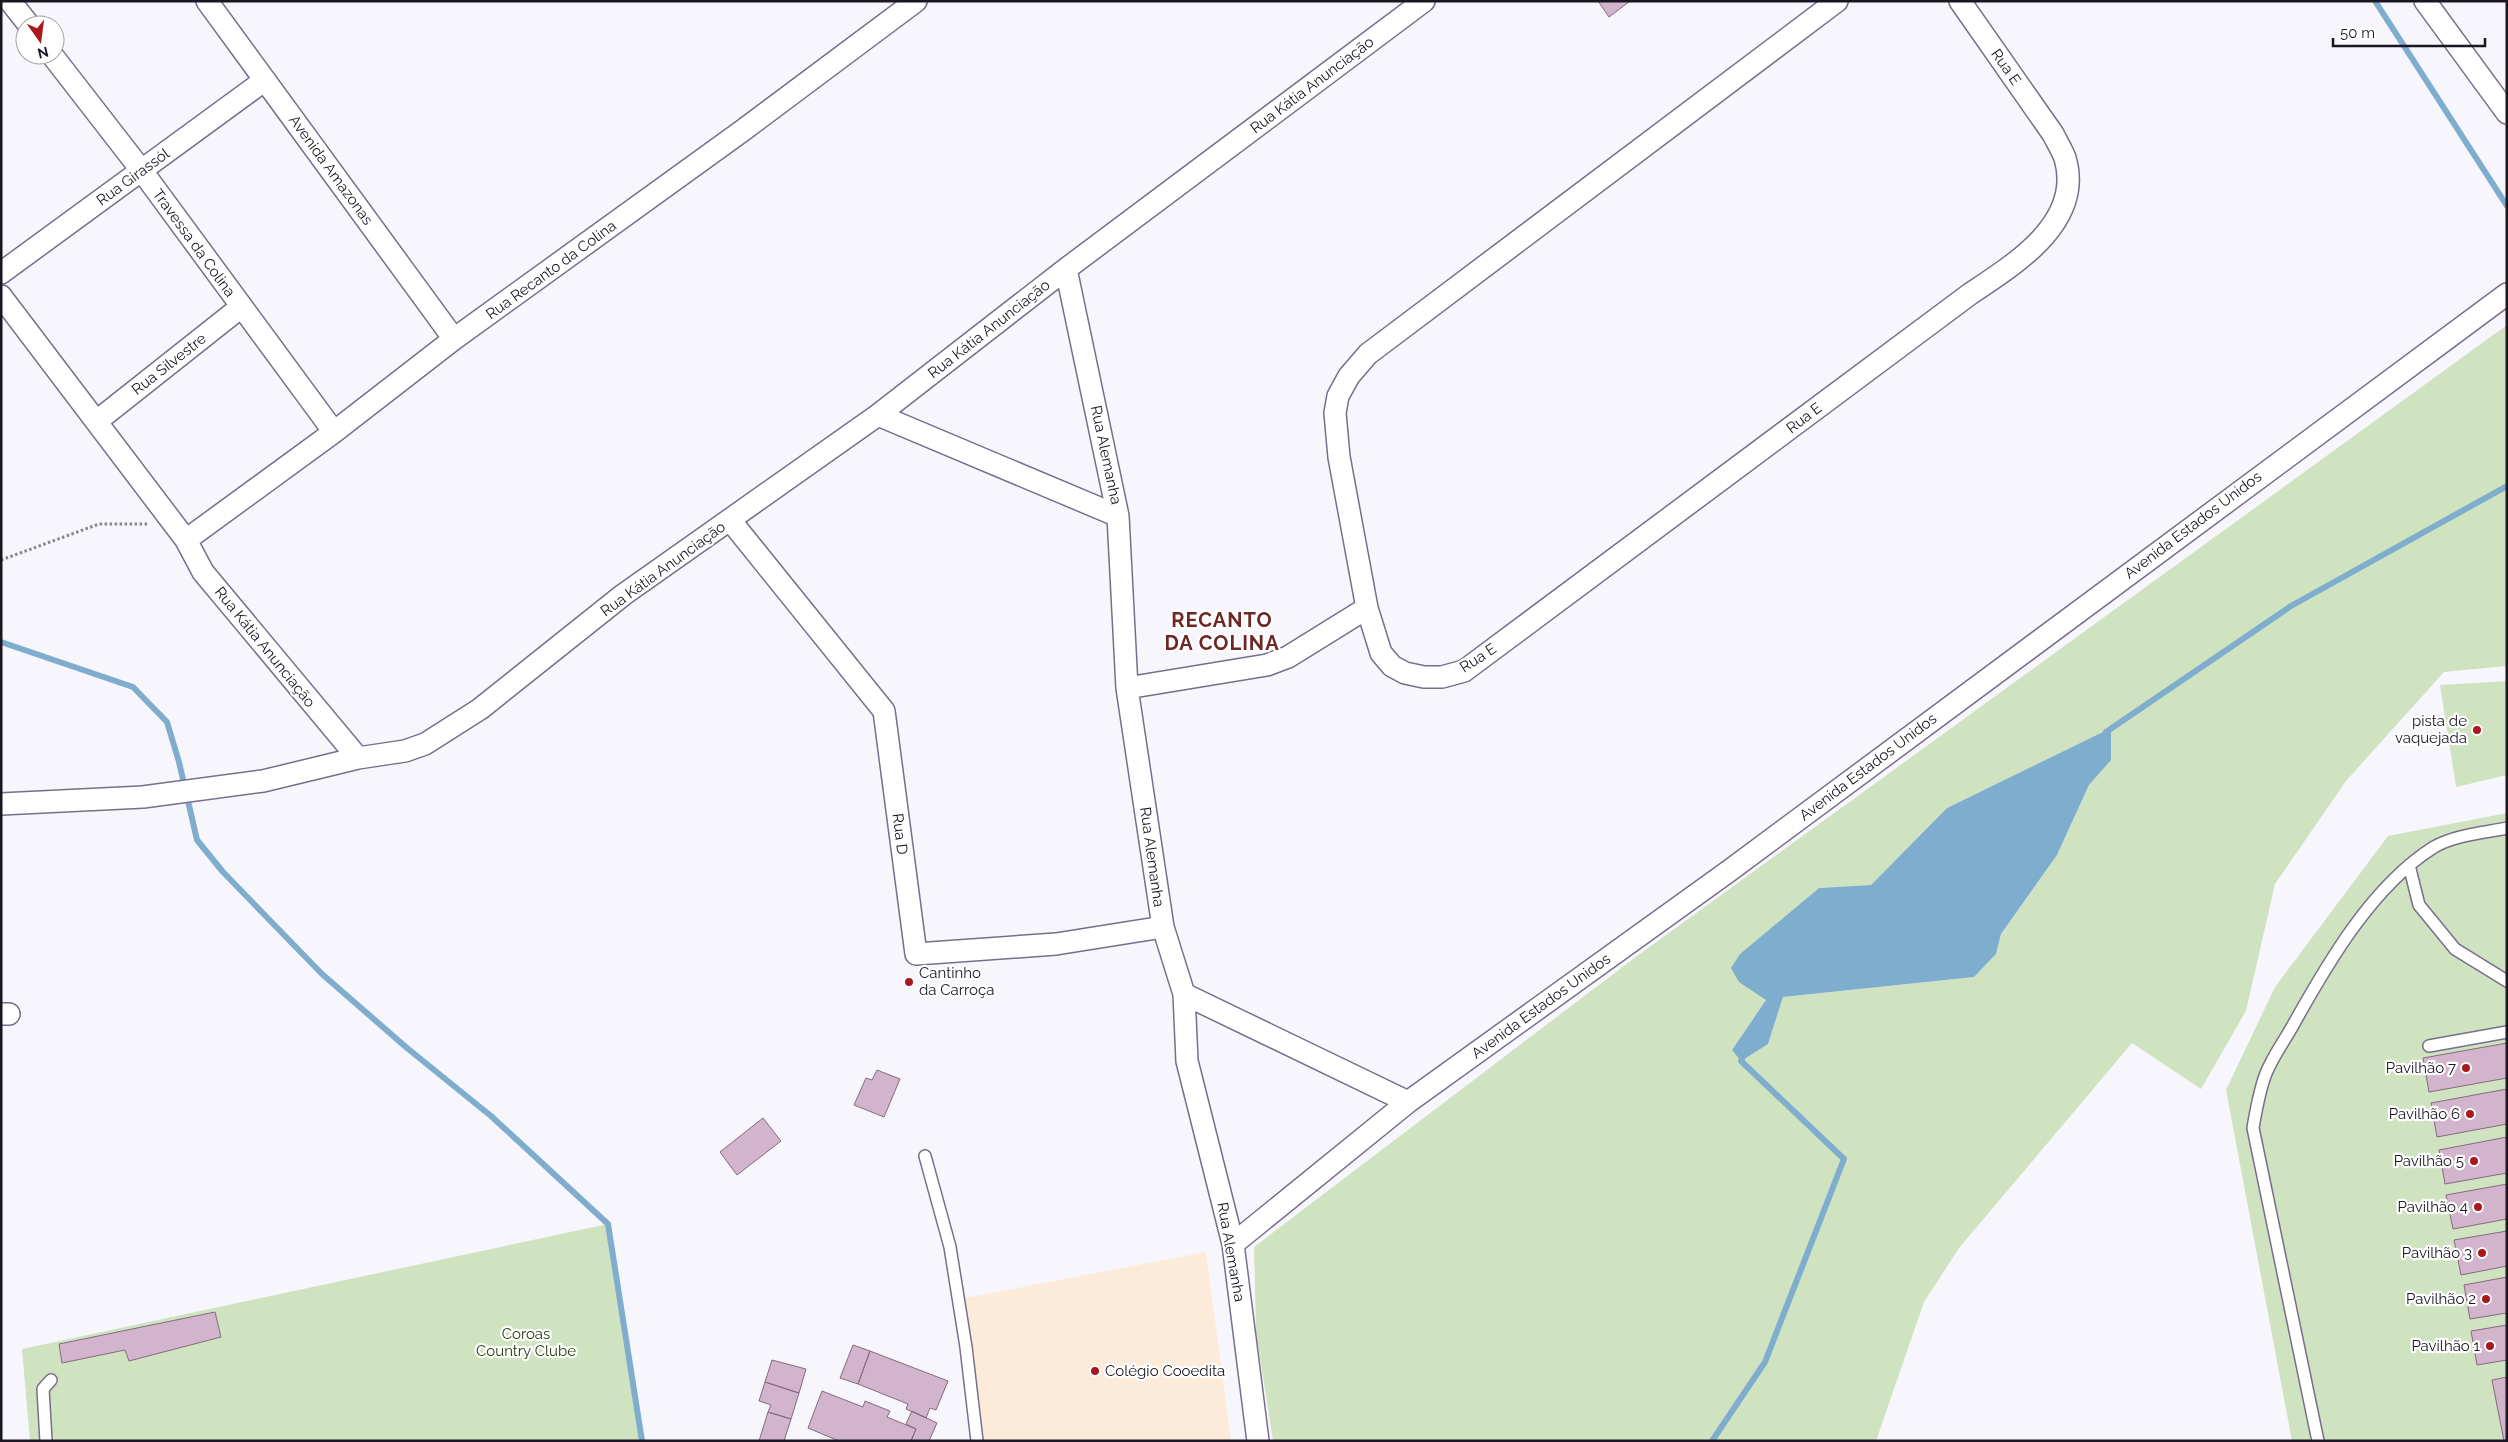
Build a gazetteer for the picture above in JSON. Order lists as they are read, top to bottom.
{
  "streets": {
    "street": [
      "Rua E",
      "Rua Kátia Anunciação",
      "Avenida Amazonas",
      "Rua Girassól",
      "Travessa da Colina",
      "Rua Recanto da Colina",
      "Rua Silvestre",
      "Rua Alemanha",
      "Avenida Estados Unidos",
      "Rua D"
    ]
  },
  "crossings": [
    ["Rua Kátia Anunciação", "Rua Recanto da Colina"],
    ["Rua Kátia Anunciação", "Rua Silvestre"],
    ["Rua Kátia Anunciação", "Rua Alemanha"],
    ["Rua Kátia Anunciação", "Rua D"],
    ["Avenida Amazonas", "Rua Girassól"],
    ["Avenida Amazonas", "Rua Recanto da Colina"],
    ["Rua Girassól", "Travessa da Colina"],
    ["Travessa da Colina", "Rua Recanto da Colina"],
    ["Travessa da Colina", "Rua Silvestre"],
    ["Rua Alemanha", "Avenida Estados Unidos"],
    ["Rua Alemanha", "Rua D"]
  ],
  "districts": ["RECANTO DA COLINA"],
  "parks": ["Coroas Country Clube"],
  "places": [
    "pista de vaquejada",
    "Cantinho da Carroça",
    "Pavilhão 7",
    "Pavilhão 6",
    "Pavilhão 5",
    "Pavilhão 4",
    "Pavilhão 3",
    "Pavilhão 2",
    "Pavilhão 1",
    "Colégio Cooedita"
  ],
  "scale_bar": "50 m",
  "north": "bottom"
}
